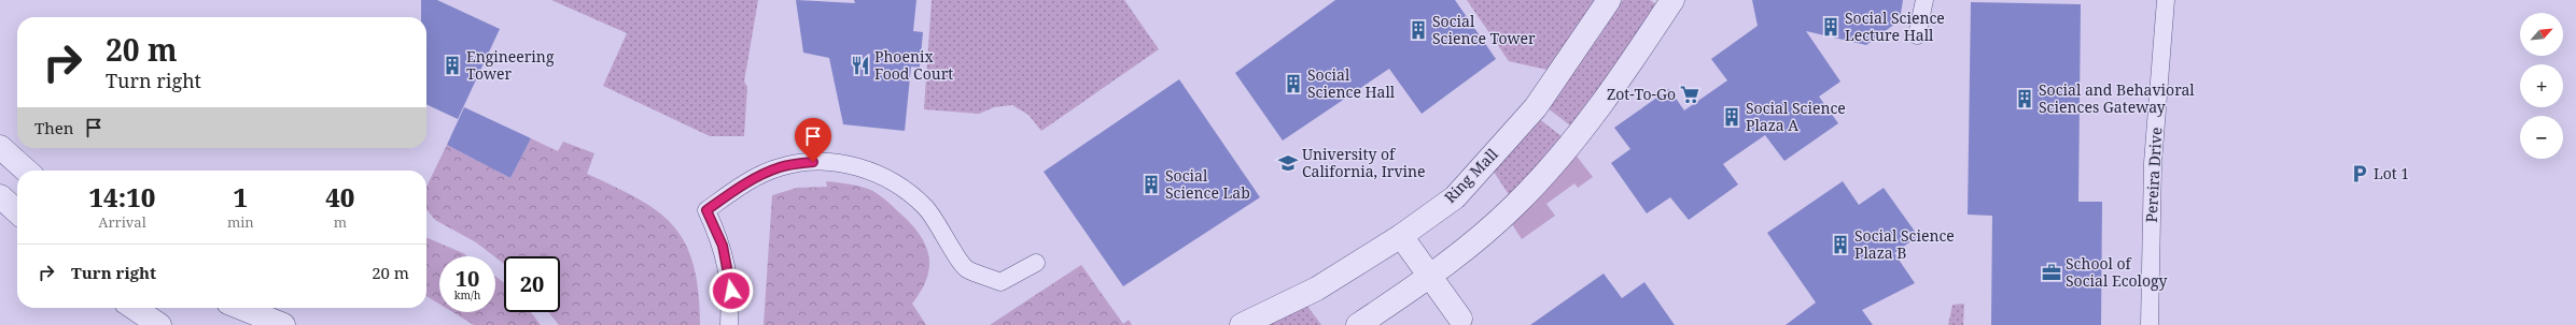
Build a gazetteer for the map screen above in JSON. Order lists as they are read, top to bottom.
{
  "streets": {
    "street": ["Ring Mall"],
    "lane": ["Pereira Drive"]
  },
  "places": {
    "building": [
      "Social Science Lecture Hall",
      "Social Science Tower",
      "Engineering Tower",
      "Social Science Hall",
      "Social and Behavioral Sciences Gateway",
      "Social Science Plaza A",
      "Social Science Lab",
      "Social Science Plaza B"
    ],
    "restaurant": ["Phoenix Food Court"],
    "supermarket": ["Zot-To-Go"],
    "school or university": ["University of California, Irvine"],
    "parking": ["Lot 1"],
    "office": ["School of Social Ecology"]
  },
  "north": "top right",
  "page": {
    "map_buttons": ["+", "−"],
    "turn": ["20 m", "Turn right"],
    "then": "Then",
    "eta": [
      "14:10",
      "Arrival",
      "1",
      "min",
      "40",
      "m"
    ],
    "list": [
      {
        "name": "Turn right",
        "value": "20 m"
      }
    ],
    "speed": "10 km/h",
    "limit": "20"
  }
}
